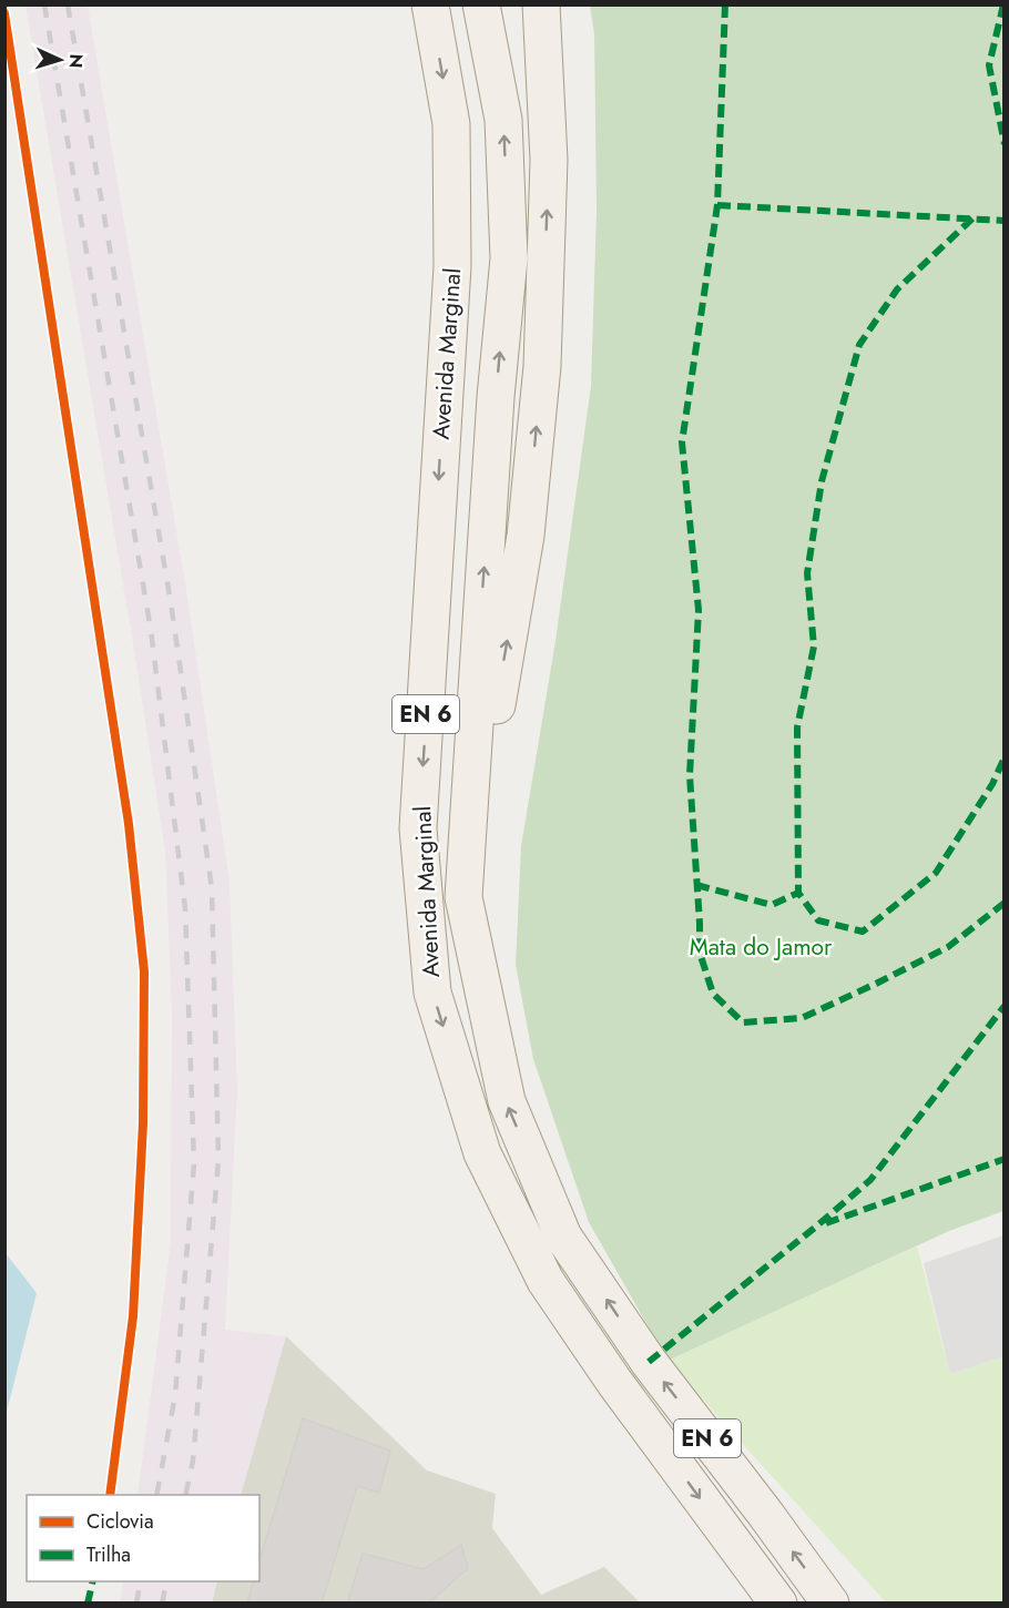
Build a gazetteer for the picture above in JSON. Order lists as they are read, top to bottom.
{
  "streets": {
    "main road": ["Avenida Marginal", "EN 6"]
  },
  "parks": ["Mata do Jamor"],
  "legend": ["Ciclovia", "Trilha"],
  "north": "right"
}
